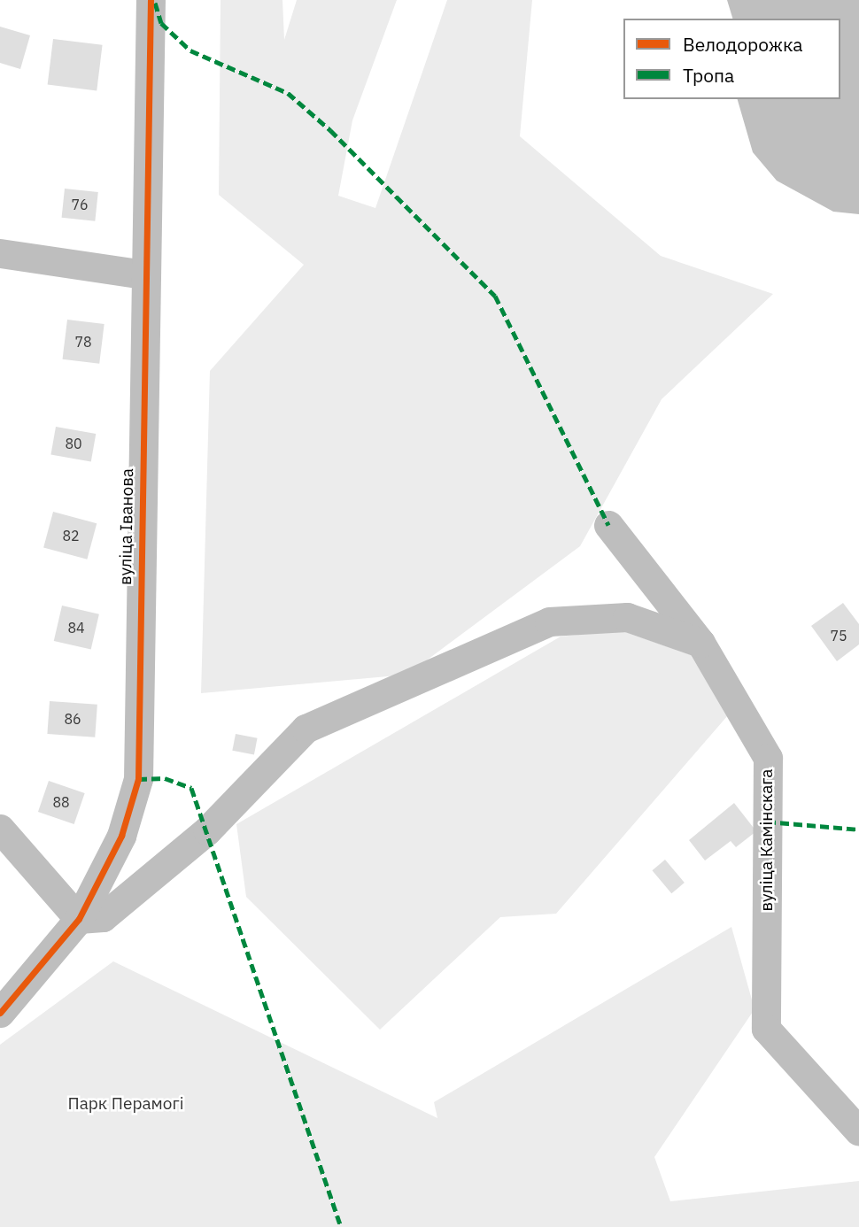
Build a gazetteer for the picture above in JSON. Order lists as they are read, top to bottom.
{
  "streets": {
    "street": ["вуліца Іванова", "вуліца Камінскага"]
  },
  "parks": ["Парк Перамогі"],
  "house_numbers": [
    "76",
    "78",
    "80",
    "82",
    "84",
    "75",
    "86",
    "88"
  ],
  "legend": ["Велодорожка", "Тропа"]
}
